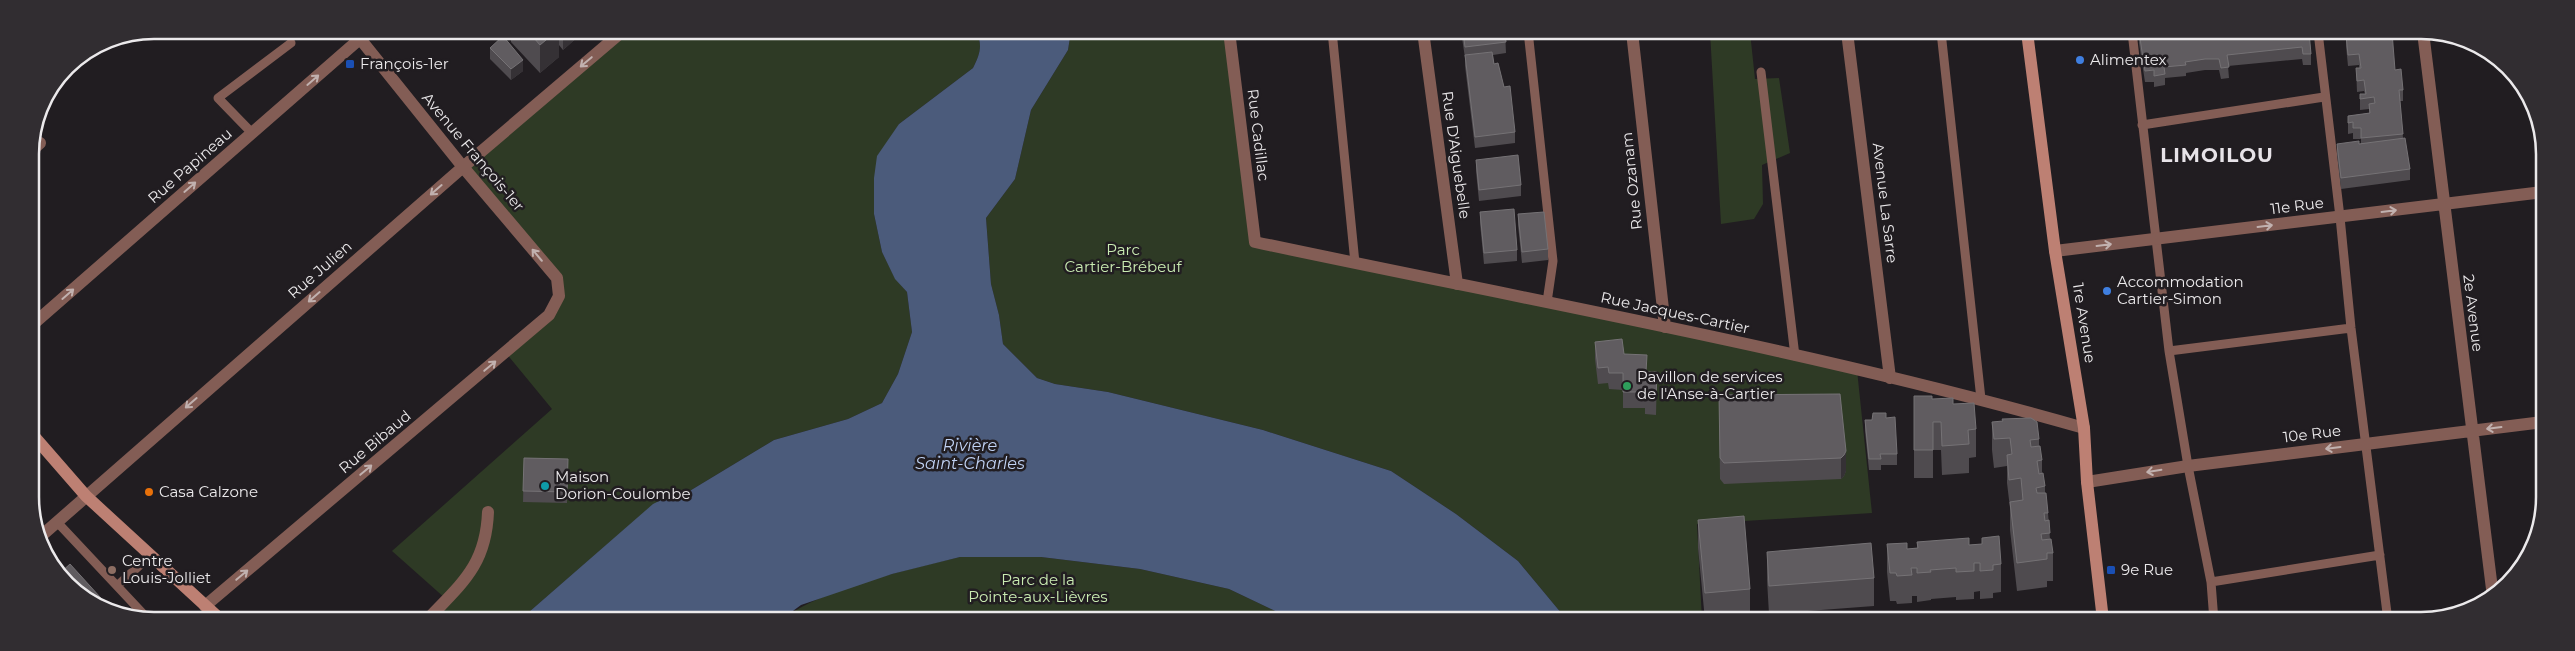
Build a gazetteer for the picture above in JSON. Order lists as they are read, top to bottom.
{
  "streets": {
    "street": [
      "Rue Cadillac",
      "Avenue François-1er",
      "Rue D'Aiguebelle",
      "Rue Papineau",
      "Rue Ozanam",
      "Avenue La Sarre",
      "11e Rue",
      "Rue Julien",
      "Rue Jacques-Cartier",
      "2e Avenue",
      "1re Avenue",
      "10e Rue",
      "Rue Bibaud"
    ]
  },
  "crossings": [
    ["Rue Cadillac", "Rue Jacques-Cartier"],
    ["Avenue François-1er", "Rue Julien"],
    ["Avenue François-1er", "Rue Bibaud"],
    ["Rue D'Aiguebelle", "Rue Jacques-Cartier"],
    ["Rue Ozanam", "Rue Jacques-Cartier"],
    ["Avenue La Sarre", "Rue Jacques-Cartier"],
    ["11e Rue", "2e Avenue"],
    ["11e Rue", "1re Avenue"],
    ["Rue Jacques-Cartier", "1re Avenue"],
    ["2e Avenue", "10e Rue"],
    ["1re Avenue", "10e Rue"]
  ],
  "one_way": [
    "Avenue François-1er",
    "Rue Papineau",
    "11e Rue",
    "Rue Julien",
    "10e Rue",
    "Rue Bibaud"
  ],
  "districts": ["LIMOILOU"],
  "water": ["Rivière Saint-Charles"],
  "parks": ["Parc Cartier-Brébeuf", "Parc de la Pointe-aux-Lièvres"],
  "places": {
    "other": [
      "Alimentex",
      "Accommodation Cartier-Simon",
      "Pavillon de services de l'Anse-à-Cartier",
      "Maison Dorion-Coulombe",
      "Casa Calzone",
      "Centre Louis-Jolliet"
    ],
    "transit": ["François-1er", "9e Rue"]
  }
}
